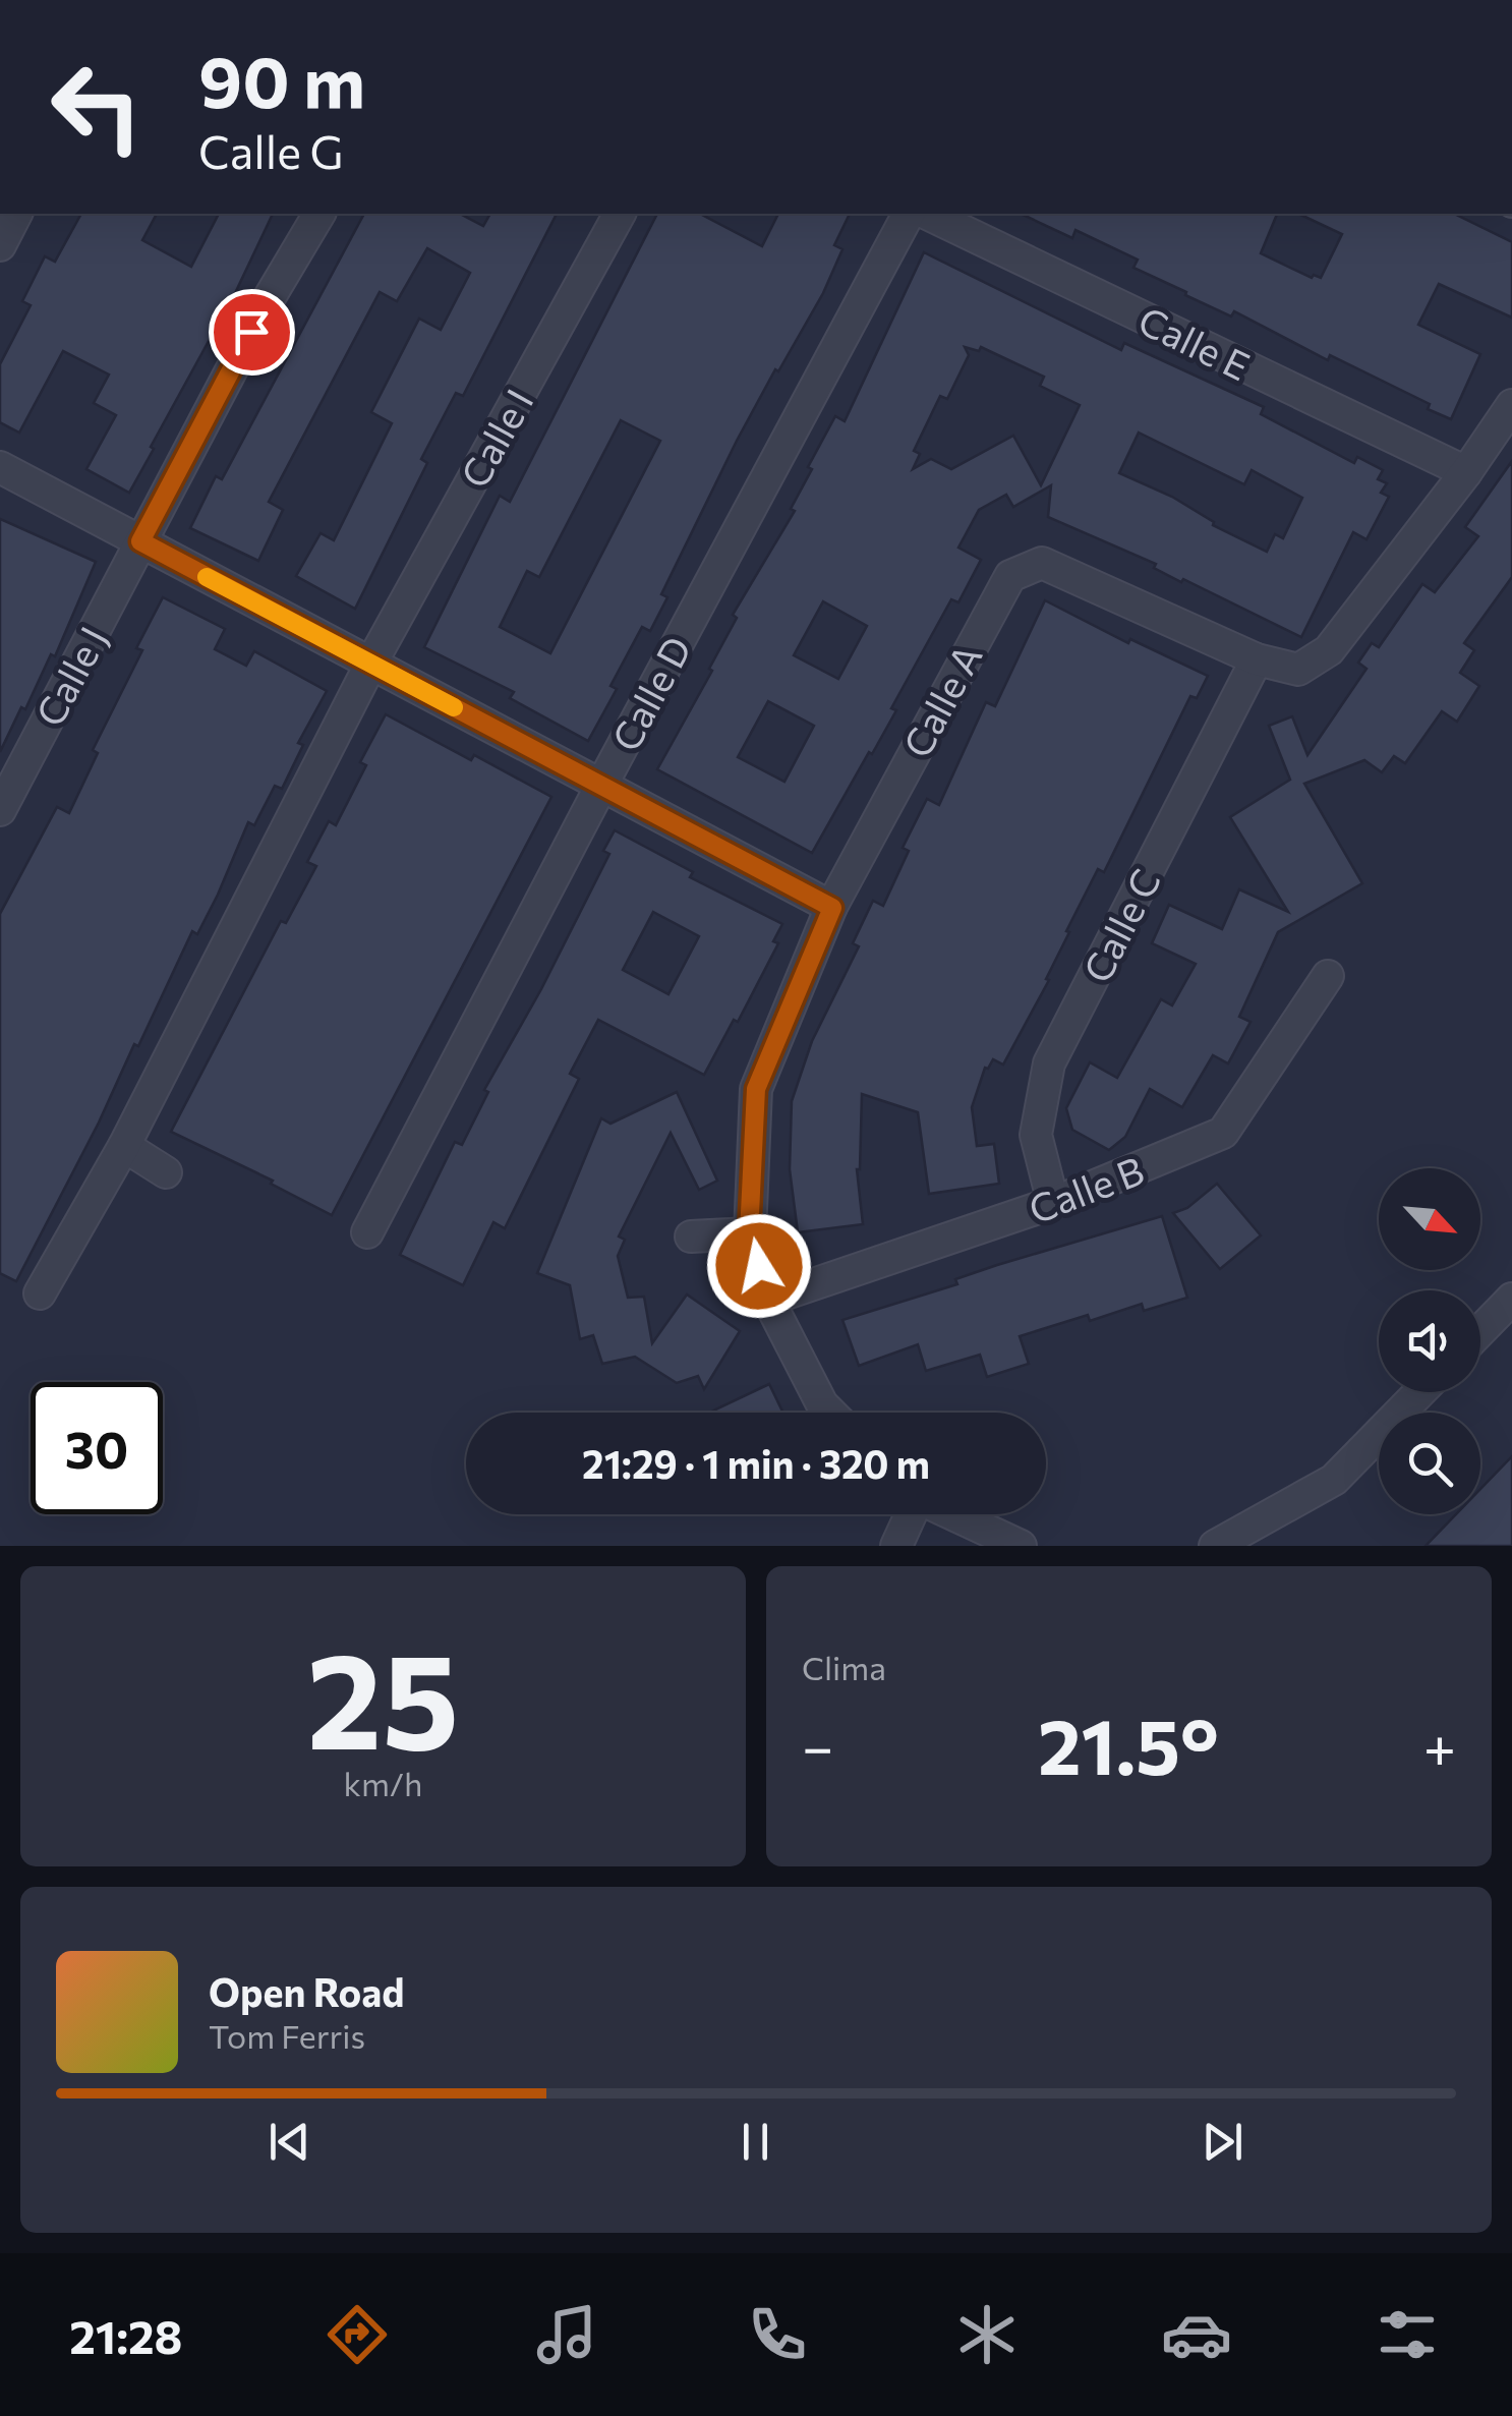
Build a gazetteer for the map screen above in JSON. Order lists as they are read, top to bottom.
{
  "streets": {
    "street": [
      "Calle E",
      "Calle I",
      "Calle J",
      "Calle D",
      "Calle A",
      "Calle C",
      "Calle B"
    ]
  },
  "crossings": [
    ["Calle E", "Calle A"],
    ["Calle A", "Calle C"],
    ["Calle A", "Calle B"],
    ["Calle C", "Calle B"]
  ],
  "north": "bottom right",
  "page": {
    "turn": ["90 m", "Calle G"],
    "limit": "30",
    "trip": "21:29 · 1 min · 320 m",
    "tile": [
      ["25", "km/h"],
      "Clima"
    ],
    "heat": ["−", "21.5°", "+"],
    "song": ["Open Road", "Tom Ferris"],
    "tabs": "21:28"
  }
}
